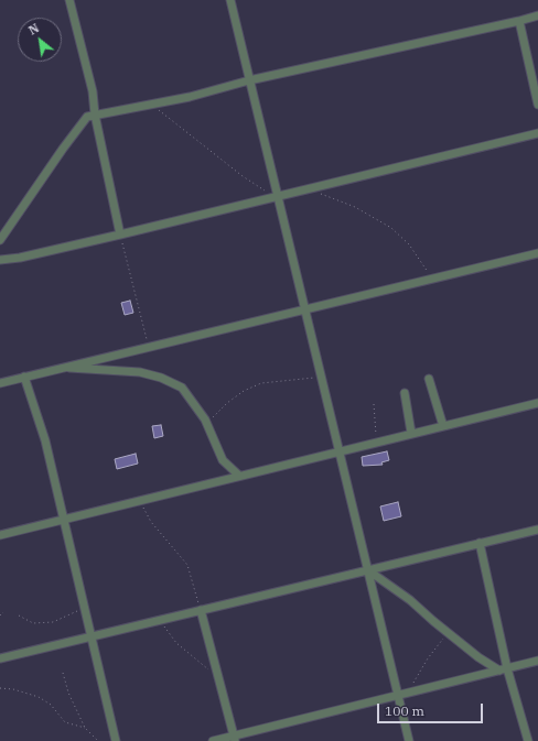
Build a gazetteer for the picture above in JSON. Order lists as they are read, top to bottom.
{
  "scale_bar": "100 m",
  "north": "top left"
}
